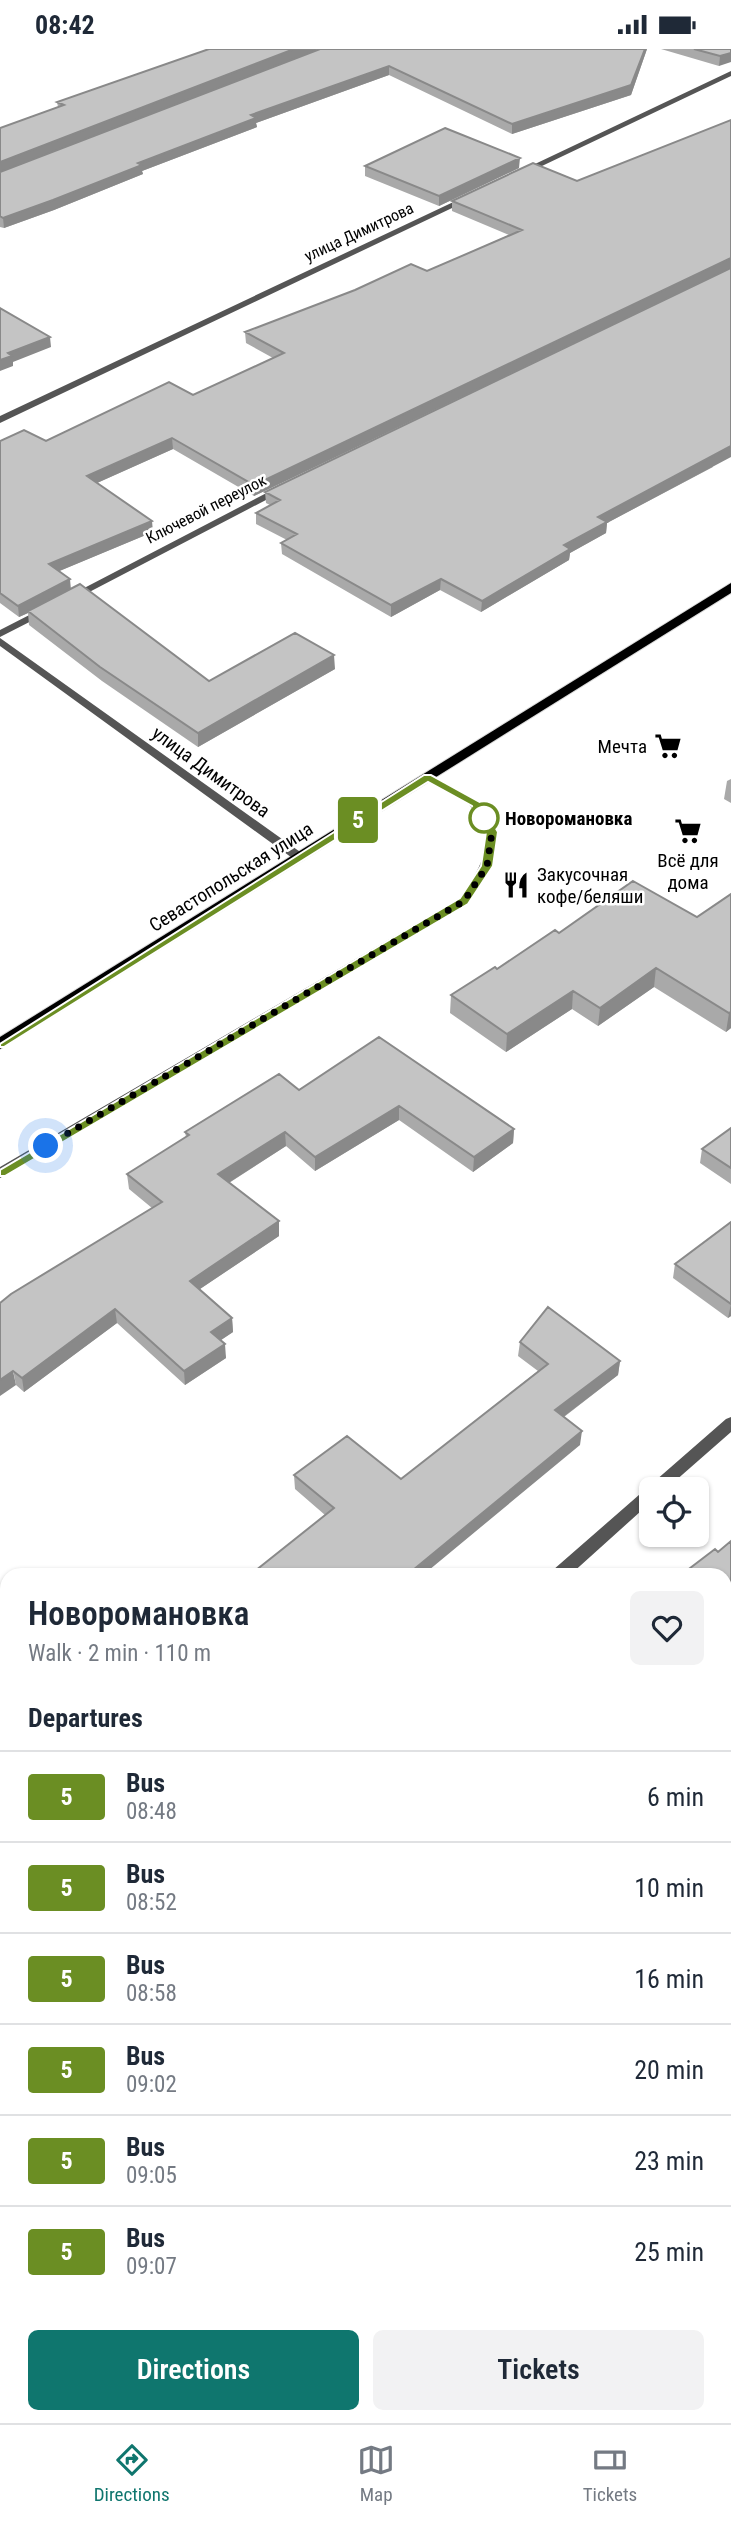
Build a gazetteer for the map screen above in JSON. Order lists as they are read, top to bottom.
{
  "streets": {
    "main road": ["Севастопольская улица"],
    "street": ["улица Димитрова", "Ключевой переулок"]
  },
  "crossings": [
    ["улица Димитрова", "Севастопольская улица"]
  ],
  "places": {
    "supermarket": ["Мечта", "Всё для дома"],
    "other": ["Новоромановка"],
    "restaurant": ["Закусочная кофе/беляши"]
  },
  "lines": ["bus line 5"],
  "page": {
    "status": "08:42",
    "on_map": "5",
    "heading": [
      ["Новоромановка", "Walk · 2 min · 110 m"],
      "Departures"
    ],
    "list": [
      {
        "mark": "5",
        "name": "Bus",
        "note": "08:48",
        "value": "6 min"
      },
      {
        "mark": "5",
        "name": "Bus",
        "note": "08:52",
        "value": "10 min"
      },
      {
        "mark": "5",
        "name": "Bus",
        "note": "08:58",
        "value": "16 min"
      },
      {
        "mark": "5",
        "name": "Bus",
        "note": "09:02",
        "value": "20 min"
      },
      {
        "mark": "5",
        "name": "Bus",
        "note": "09:05",
        "value": "23 min"
      },
      {
        "mark": "5",
        "name": "Bus",
        "note": "09:07",
        "value": "25 min"
      }
    ],
    "buttons": ["Directions", "Tickets"],
    "tabs": ["Directions", "Map", "Tickets"]
  }
}
